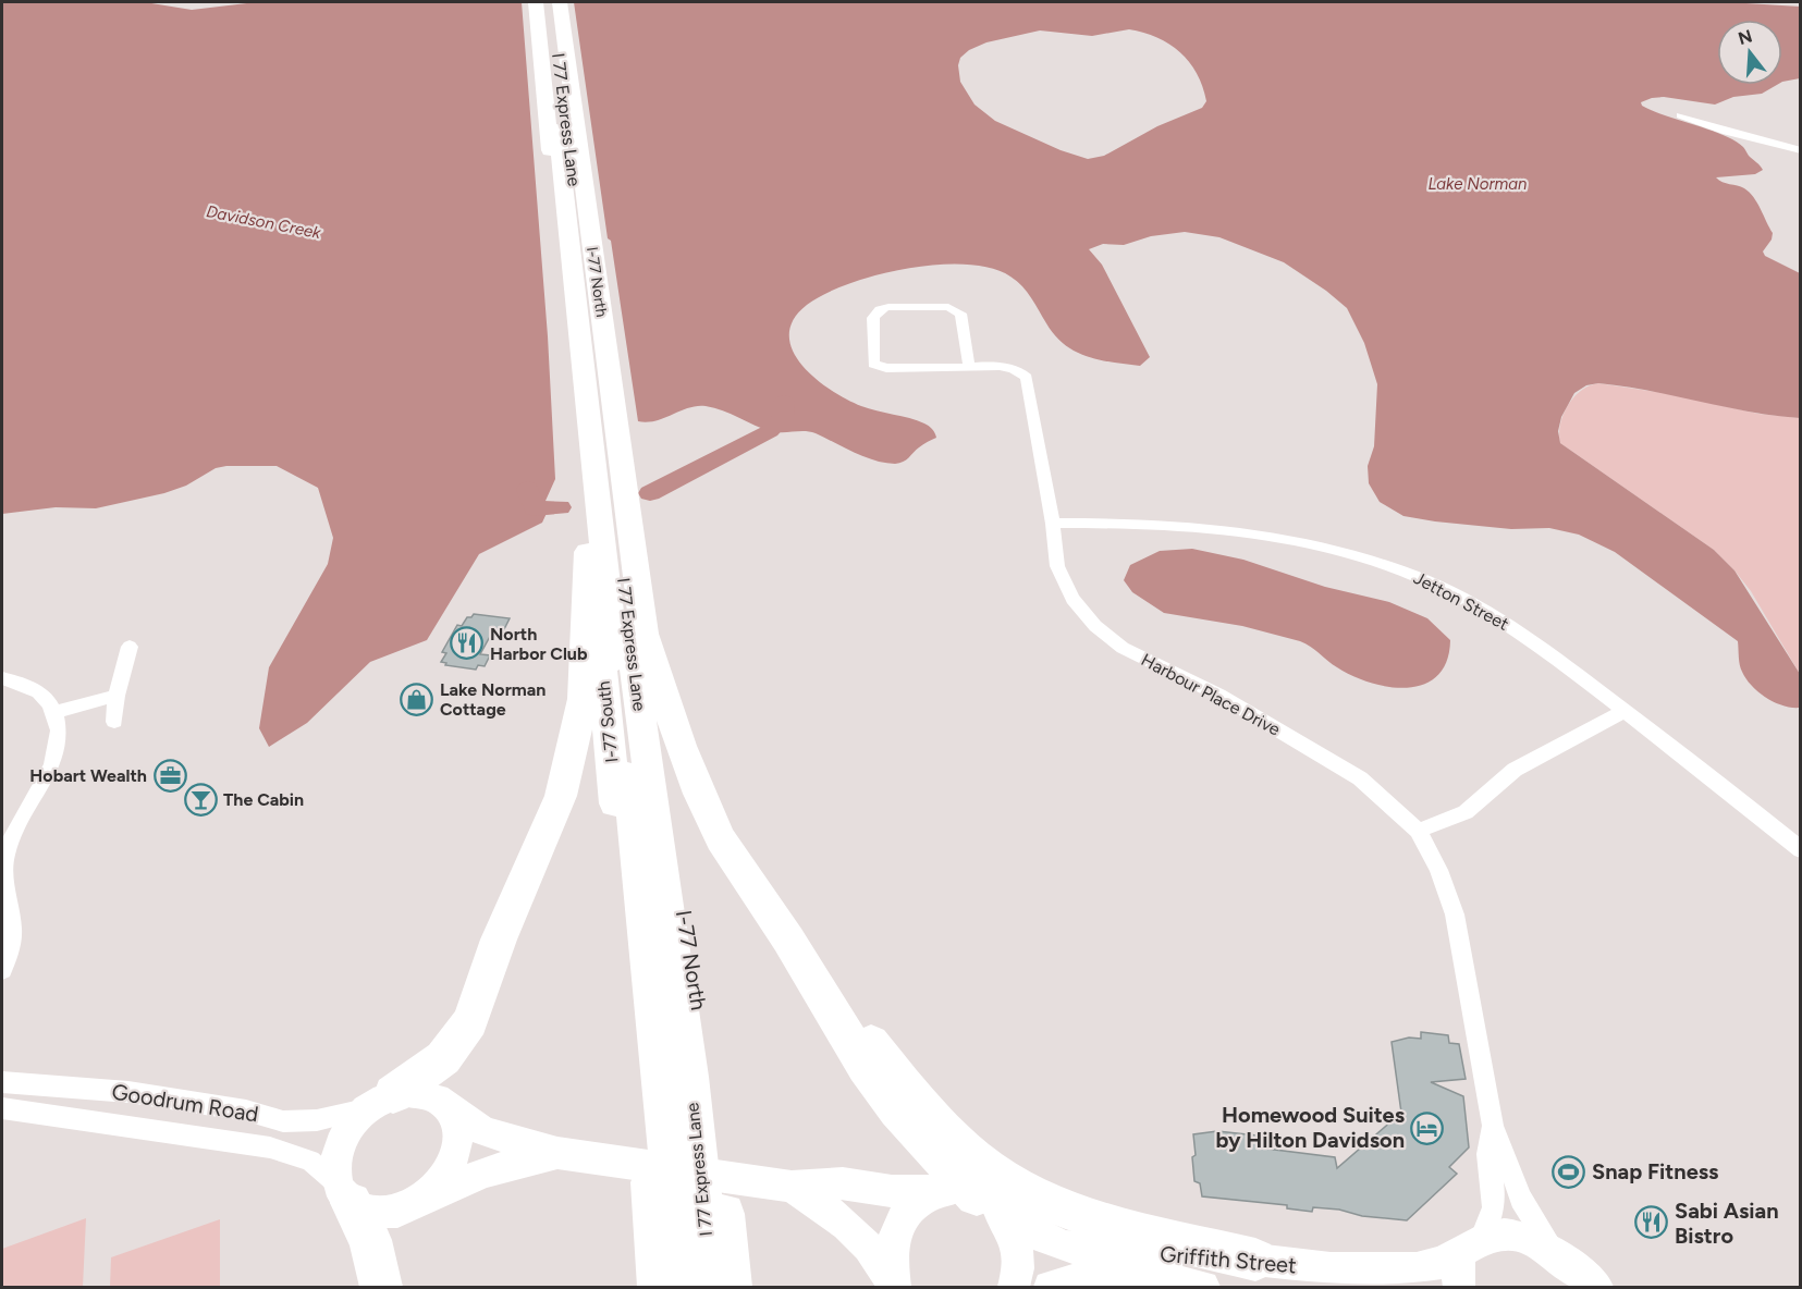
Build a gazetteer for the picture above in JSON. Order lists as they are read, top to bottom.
{
  "streets": {
    "highway": ["I 77 Express Lane", "I-77 North", "I-77 South"],
    "main road": ["Griffith Street"],
    "street": ["Jetton Street", "Harbour Place Drive", "Goodrum Road"]
  },
  "crossings": [
    ["Jetton Street", "Harbour Place Drive"]
  ],
  "water": ["Lake Norman", "Davidson Creek"],
  "places": {
    "restaurant": ["North Harbor Club", "Sabi Asian Bistro"],
    "shop": ["Lake Norman Cottage"],
    "office": ["Hobart Wealth"],
    "bar": ["The Cabin"],
    "hotel": ["Homewood Suites by Hilton Davidson"],
    "sports": ["Snap Fitness"]
  },
  "north": "top"
}
